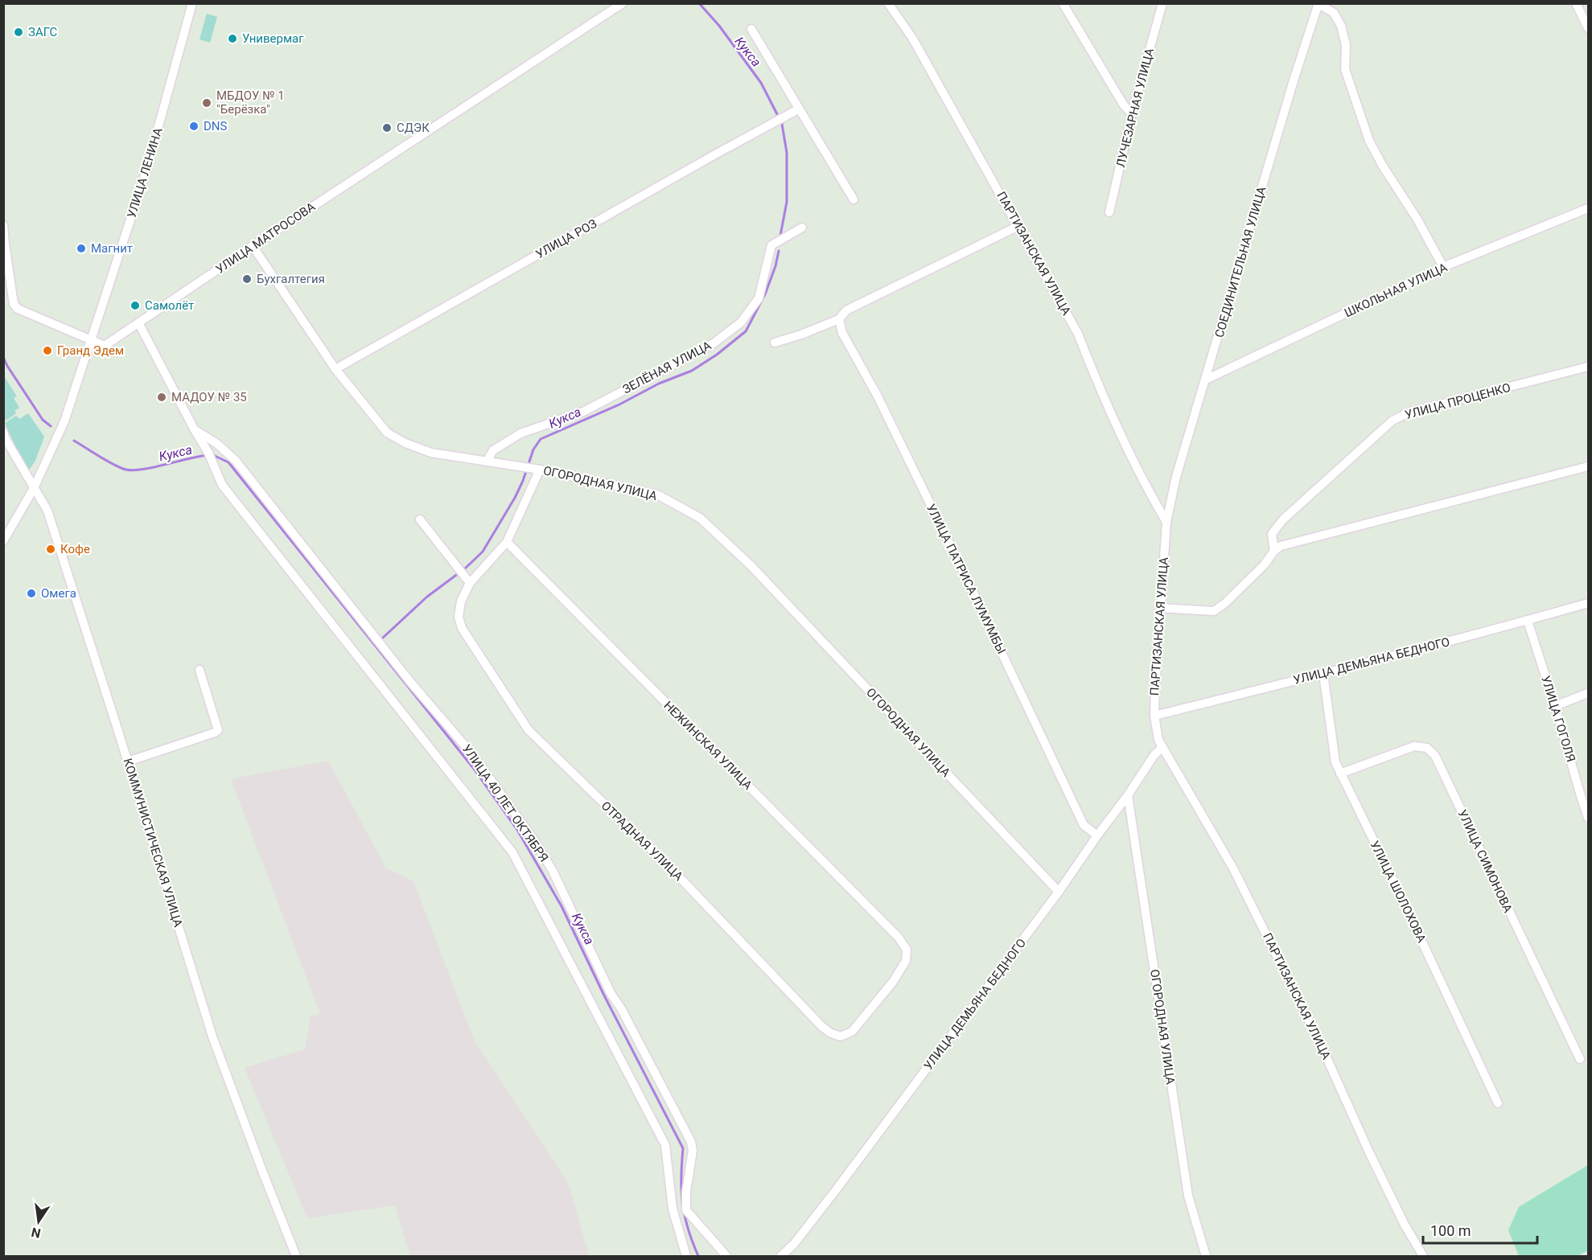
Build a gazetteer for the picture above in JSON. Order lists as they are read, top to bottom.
{
  "streets": {
    "street": [
      "ЛУЧЕЗАРНАЯ УЛИЦА",
      "УЛИЦА ЛЕНИНА",
      "УЛИЦА МАТРОСОВА",
      "УЛИЦА РОЗ",
      "ПАРТИЗАНСКАЯ УЛИЦА",
      "СОЕДИНИТЕЛЬНАЯ УЛИЦА",
      "ШКОЛЬНАЯ УЛИЦА",
      "ЗЕЛЁНАЯ УЛИЦА",
      "УЛИЦА ПРОЦЕНКО",
      "ОГОРОДНАЯ УЛИЦА",
      "УЛИЦА ПАТРИСА ЛУМУМБЫ",
      "УЛИЦА ДЕМЬЯНА БЕДНОГО",
      "УЛИЦА ГОГОЛЯ",
      "НЕЖИНСКАЯ УЛИЦА",
      "УЛИЦА 40 ЛЕТ ОКТЯБРЯ",
      "ОТРАДНАЯ УЛИЦА",
      "КОММУНИСТИЧЕСКАЯ УЛИЦА",
      "УЛИЦА СИМОНОВА",
      "УЛИЦА ШОЛОХОВА"
    ]
  },
  "crossings": [
    ["УЛИЦА ЛЕНИНА", "УЛИЦА МАТРОСОВА"],
    ["УЛИЦА МАТРОСОВА", "ОГОРОДНАЯ УЛИЦА"],
    ["УЛИЦА МАТРОСОВА", "УЛИЦА 40 ЛЕТ ОКТЯБРЯ"],
    ["УЛИЦА РОЗ", "ОГОРОДНАЯ УЛИЦА"],
    ["ПАРТИЗАНСКАЯ УЛИЦА", "СОЕДИНИТЕЛЬНАЯ УЛИЦА"],
    ["ПАРТИЗАНСКАЯ УЛИЦА", "УЛИЦА ДЕМЬЯНА БЕДНОГО"],
    ["СОЕДИНИТЕЛЬНАЯ УЛИЦА", "ШКОЛЬНАЯ УЛИЦА"],
    ["ЗЕЛЁНАЯ УЛИЦА", "ОГОРОДНАЯ УЛИЦА"],
    ["ОГОРОДНАЯ УЛИЦА", "УЛИЦА ДЕМЬЯНА БЕДНОГО"],
    ["УЛИЦА ПАТРИСА ЛУМУМБЫ", "УЛИЦА ДЕМЬЯНА БЕДНОГО"],
    ["УЛИЦА ДЕМЬЯНА БЕДНОГО", "УЛИЦА ГОГОЛЯ"],
    ["УЛИЦА ДЕМЬЯНА БЕДНОГО", "УЛИЦА ШОЛОХОВА"],
    ["НЕЖИНСКАЯ УЛИЦА", "ОТРАДНАЯ УЛИЦА"],
    ["УЛИЦА СИМОНОВА", "УЛИЦА ШОЛОХОВА"]
  ],
  "water": ["Кукса"],
  "places": [
    "ЗАГС",
    "Универмаг",
    "МБДОУ № 1 \"Берёзка\"",
    "DNS",
    "СДЭК",
    "Магнит",
    "Бухгалтегия",
    "Самолёт",
    "Гранд Эдем",
    "МАДОУ № 35",
    "Кофе",
    "Омега"
  ],
  "scale_bar": "100 m",
  "north": "bottom"
}
